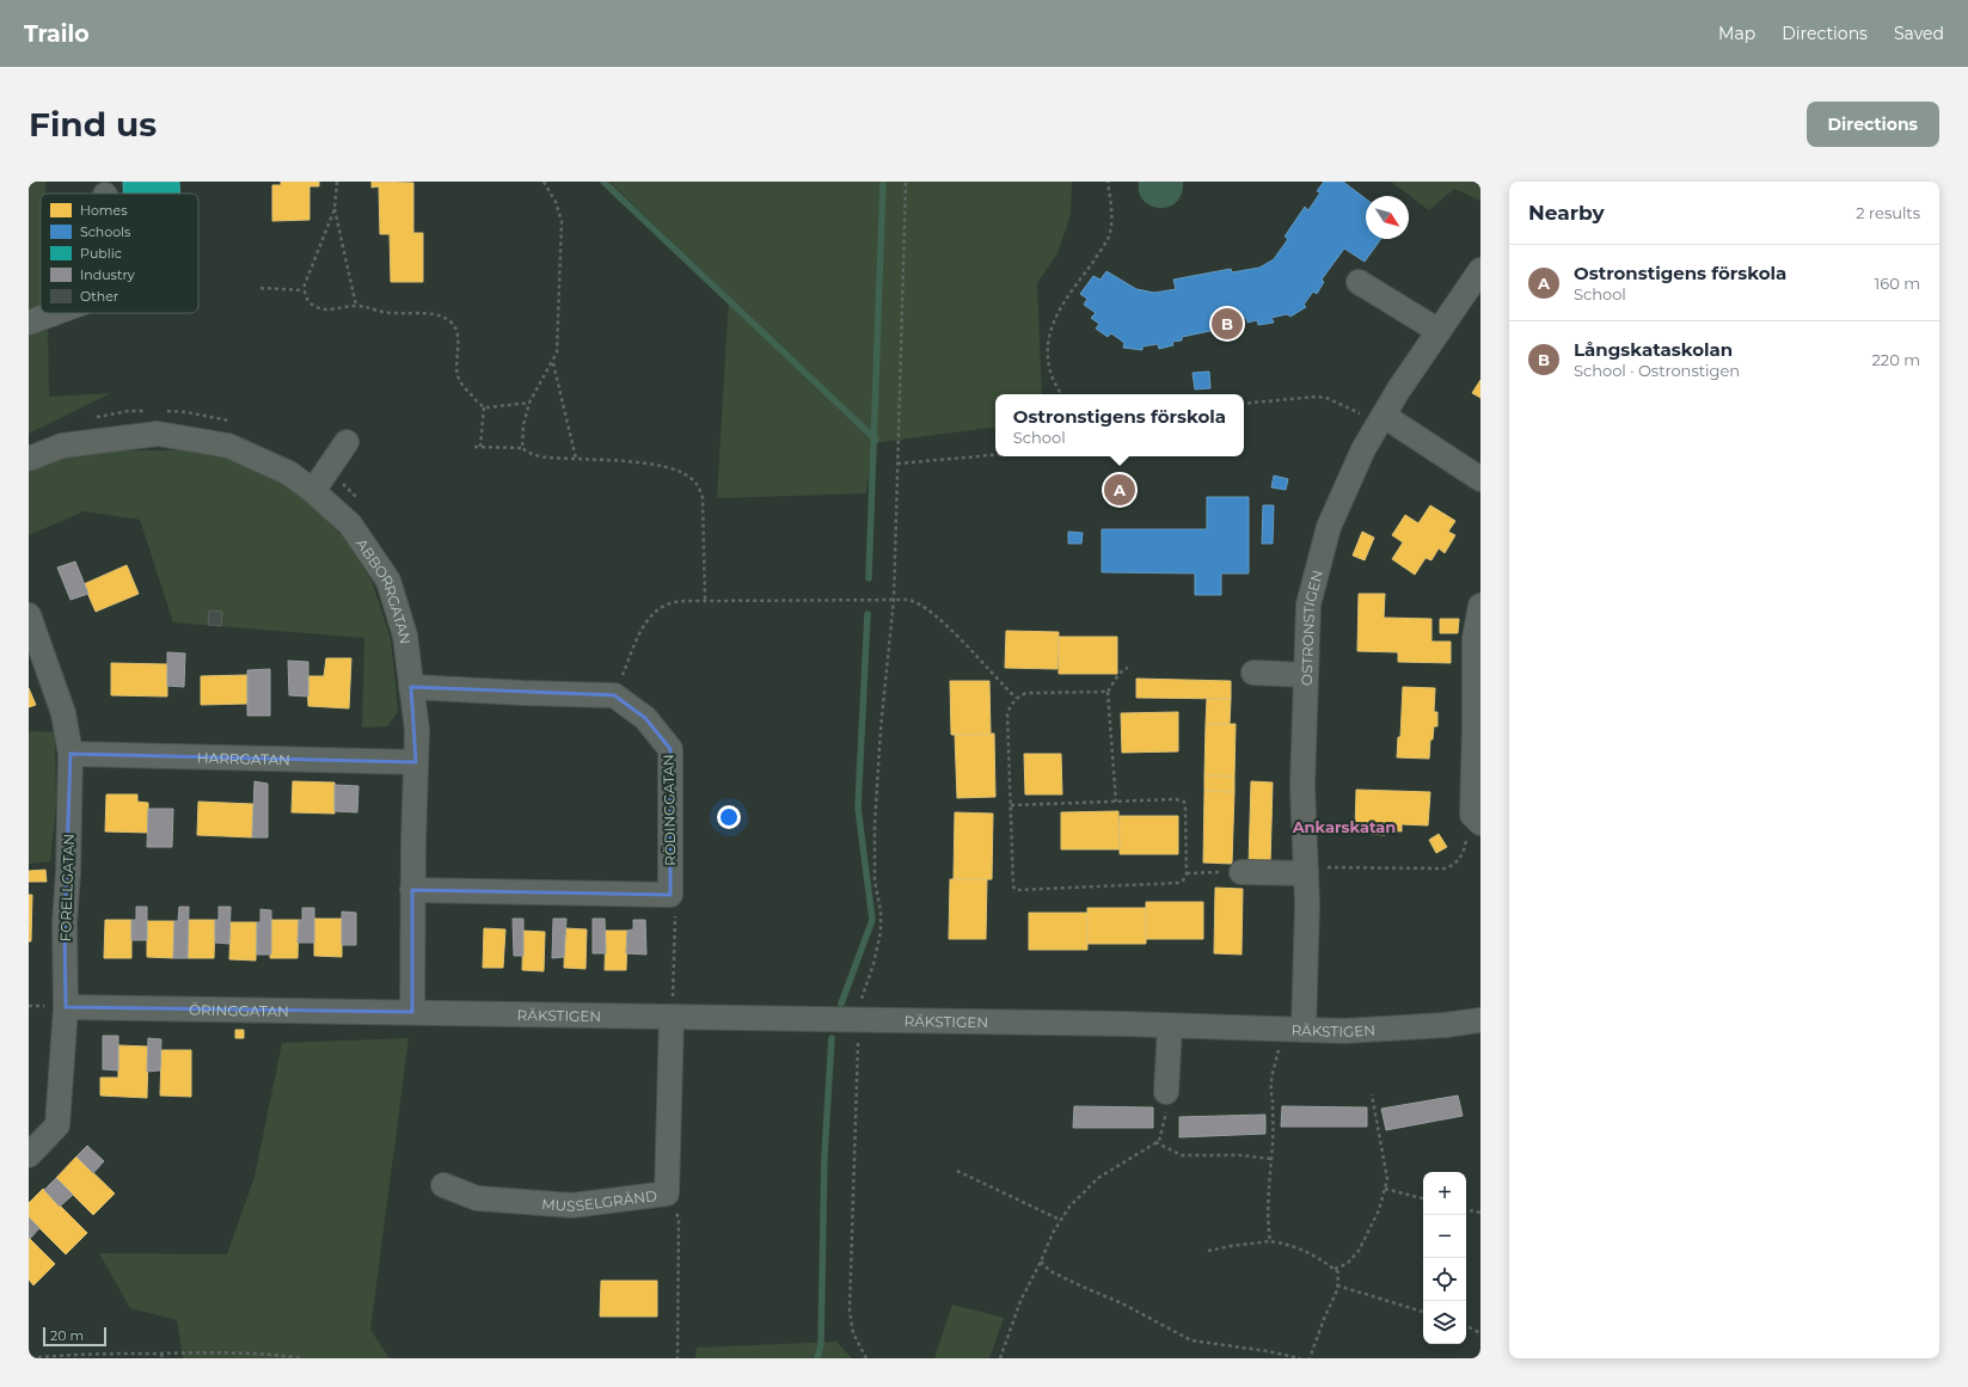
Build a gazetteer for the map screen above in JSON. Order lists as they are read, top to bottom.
{
  "streets": {
    "street": [
      "ABBORRGATAN",
      "OSTRONSTIGEN",
      "HARRGATAN",
      "RÖDINGGATAN",
      "FORELLGATAN",
      "ÖRINGGATAN",
      "RÄKSTIGEN",
      "MUSSELGRÄND"
    ]
  },
  "crossings": [
    ["ABBORRGATAN", "HARRGATAN"],
    ["ABBORRGATAN", "ÖRINGGATAN"],
    ["ABBORRGATAN", "RÄKSTIGEN"],
    ["OSTRONSTIGEN", "RÄKSTIGEN"],
    ["HARRGATAN", "FORELLGATAN"],
    ["FORELLGATAN", "ÖRINGGATAN"],
    ["ÖRINGGATAN", "RÄKSTIGEN"],
    ["RÄKSTIGEN", "MUSSELGRÄND"]
  ],
  "districts": ["Ankarskatan"],
  "legend": [
    "Homes",
    "Schools",
    "Public",
    "Industry",
    "Other"
  ],
  "scale_bar": "20 m",
  "north": "bottom right",
  "page": {
    "header": "Trailo",
    "nav": ["Map", "Directions", "Saved"],
    "buttons": "Directions",
    "title": "Find us",
    "heading": ["Nearby", "2 results"],
    "list": [
      {
        "mark": "A",
        "name": "Ostronstigens förskola",
        "note": "School",
        "value": "160 m"
      },
      {
        "mark": "B",
        "name": "Långskataskolan",
        "note": "School · Ostronstigen",
        "value": "220 m"
      }
    ],
    "pins": ["B", "A"],
    "popup": ["Ostronstigens förskola", "School"],
    "map_buttons": ["+", "−"],
    "scale": "20 m"
  }
}
